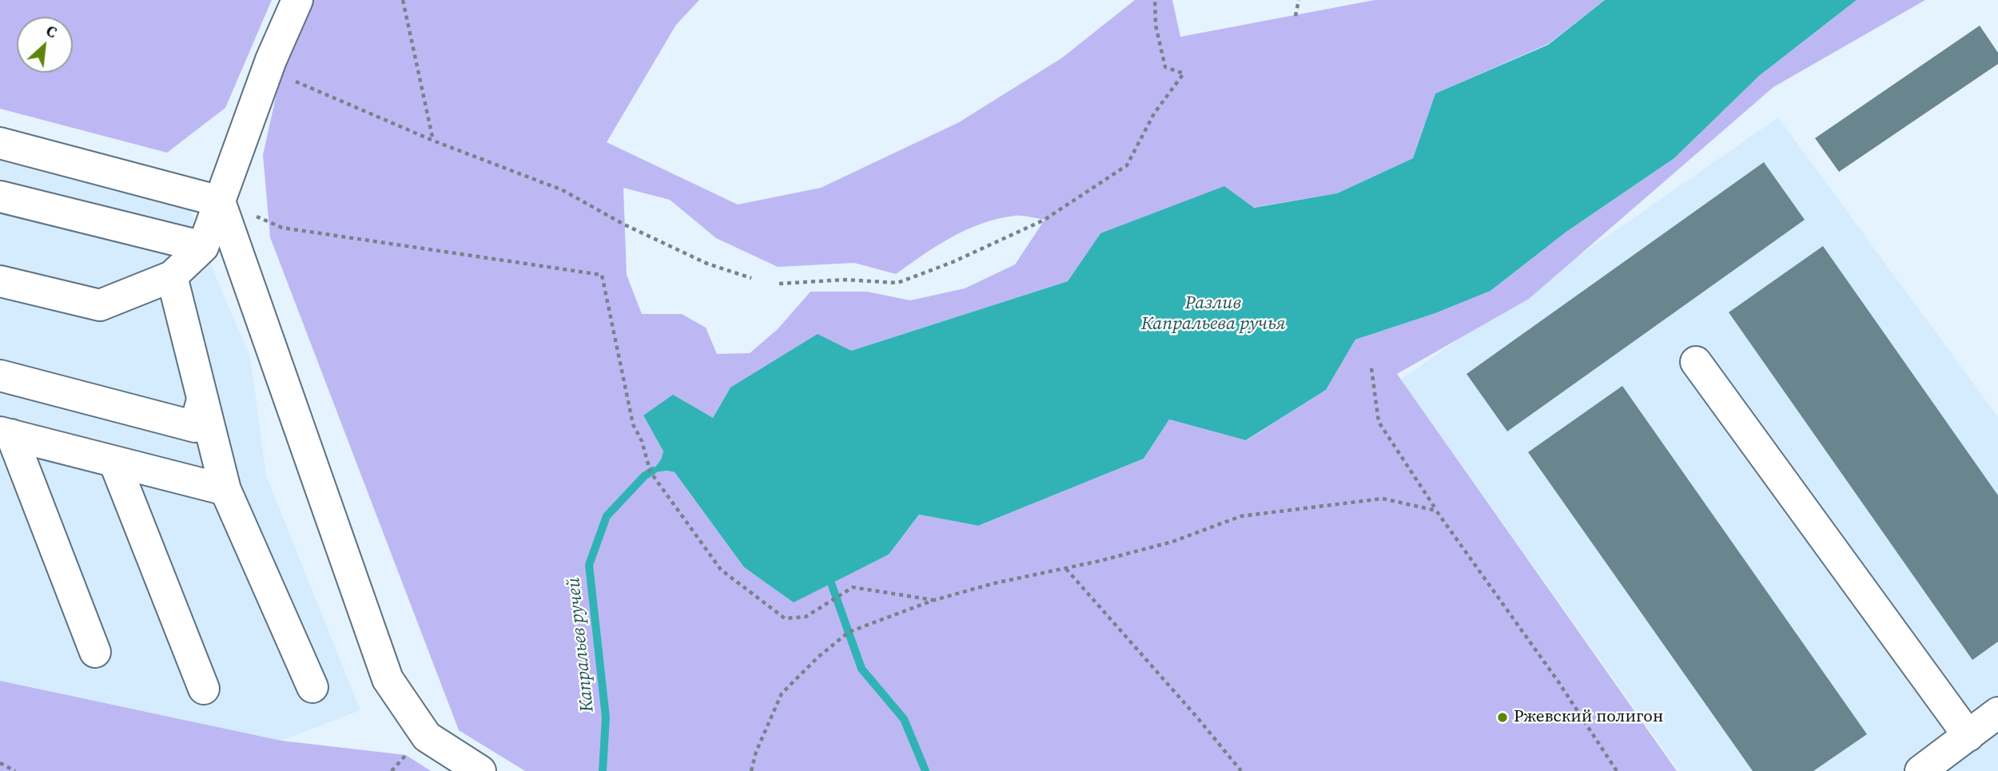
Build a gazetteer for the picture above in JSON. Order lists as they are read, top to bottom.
{
  "water": ["Разлив Капральева ручья", "Капральев ручей"],
  "places": ["Ржевский полигон"],
  "north": "top right"
}
